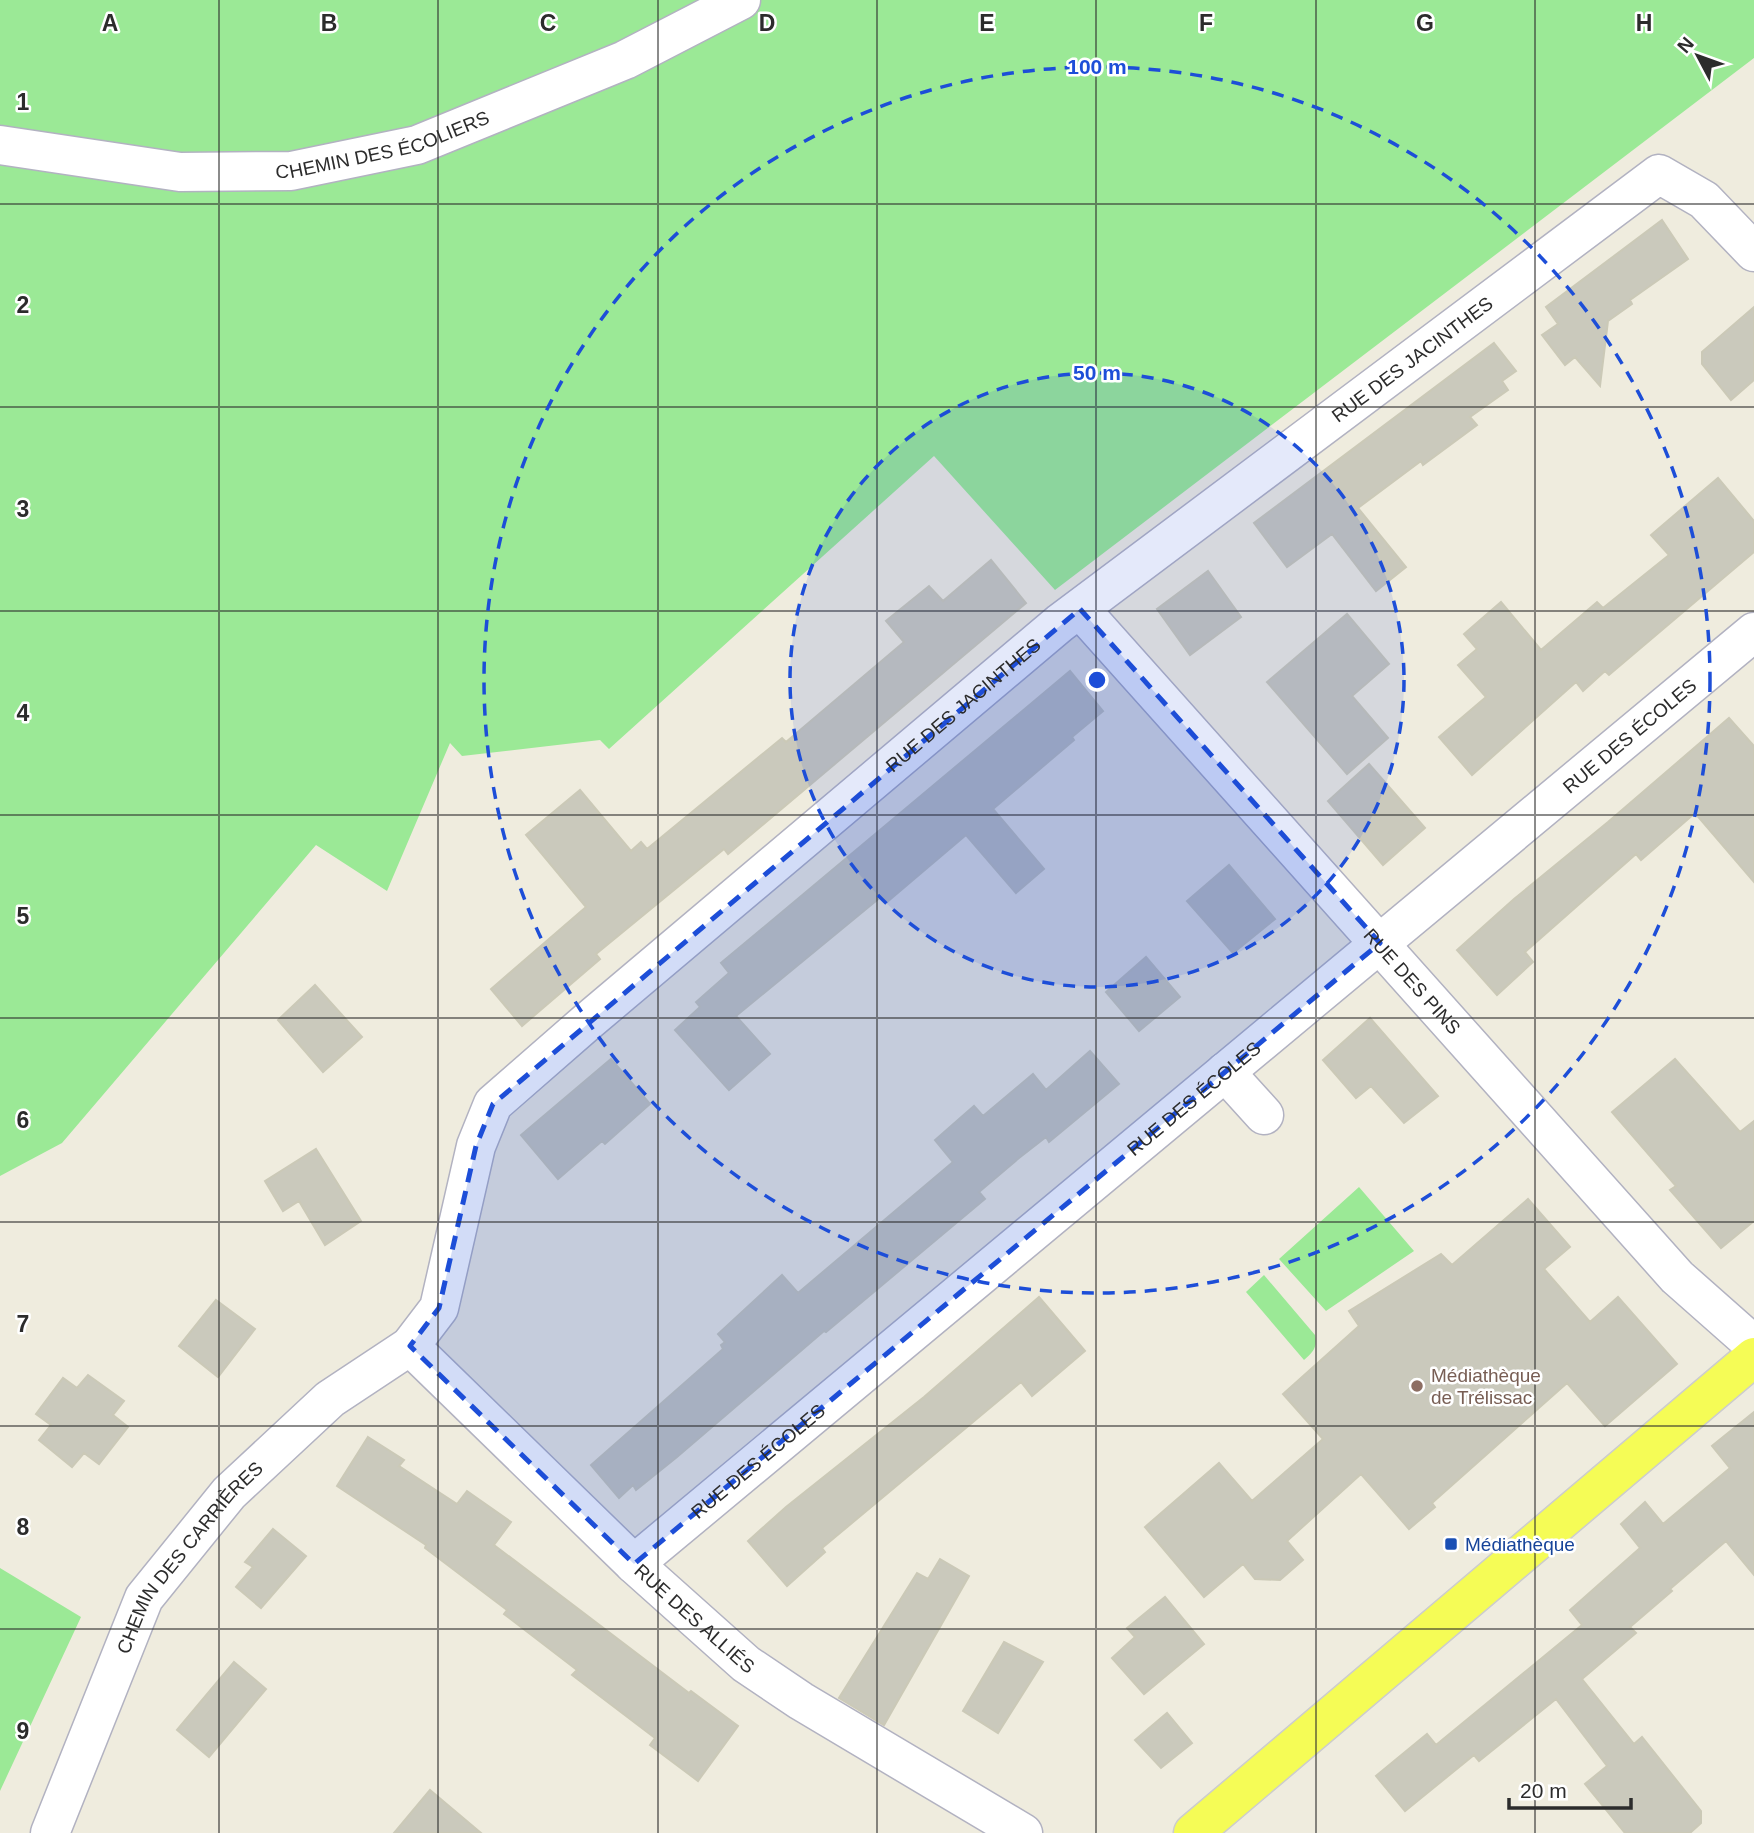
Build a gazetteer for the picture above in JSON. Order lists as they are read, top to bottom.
{
  "streets": {
    "street": [
      "CHEMIN DES ÉCOLIERS",
      "RUE DES JACINTHES",
      "RUE DES ÉCOLES",
      "RUE DES PINS",
      "CHEMIN DES CARRIÈRES",
      "RUE DES ALLIÉS"
    ]
  },
  "crossings": [
    ["RUE DES JACINTHES", "RUE DES PINS"],
    ["RUE DES JACINTHES", "CHEMIN DES CARRIÈRES"],
    ["RUE DES JACINTHES", "RUE DES ALLIÉS"],
    ["RUE DES ÉCOLES", "RUE DES PINS"],
    ["RUE DES ÉCOLES", "RUE DES ALLIÉS"],
    ["CHEMIN DES CARRIÈRES", "RUE DES ALLIÉS"]
  ],
  "places": {
    "other": ["Médiathèque de Trélissac"],
    "transit": ["Médiathèque"]
  },
  "scale_bar": "20 m",
  "north": "top left",
  "grid": {
    "columns": [
      "A",
      "B",
      "C",
      "D",
      "E",
      "F",
      "G",
      "H"
    ],
    "rows": [
      "1",
      "2",
      "3",
      "4",
      "5",
      "6",
      "7",
      "8",
      "9"
    ]
  },
  "rings": ["100 m", "50 m"]
}
